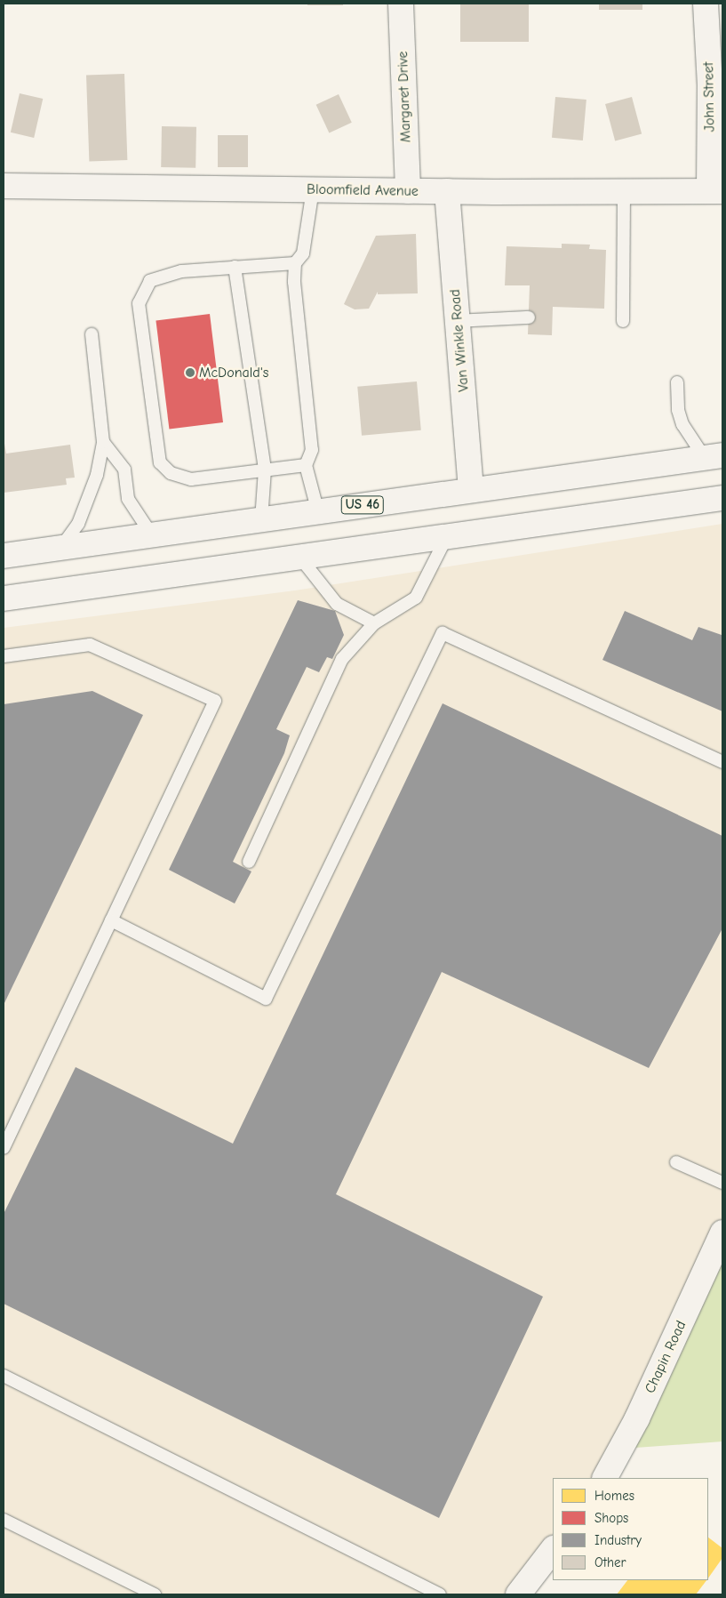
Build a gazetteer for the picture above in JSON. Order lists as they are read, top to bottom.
{
  "streets": {
    "main road": [
      "Margaret Drive",
      "John Street",
      "Bloomfield Avenue",
      "Van Winkle Road",
      "US 46",
      "Chapin Road"
    ]
  },
  "crossings": [
    ["Margaret Drive", "Bloomfield Avenue"],
    ["John Street", "Bloomfield Avenue"],
    ["Bloomfield Avenue", "Van Winkle Road"],
    ["Van Winkle Road", "US 46"]
  ],
  "places": ["McDonald's"],
  "legend": [
    "Homes",
    "Shops",
    "Industry",
    "Other"
  ]
}
